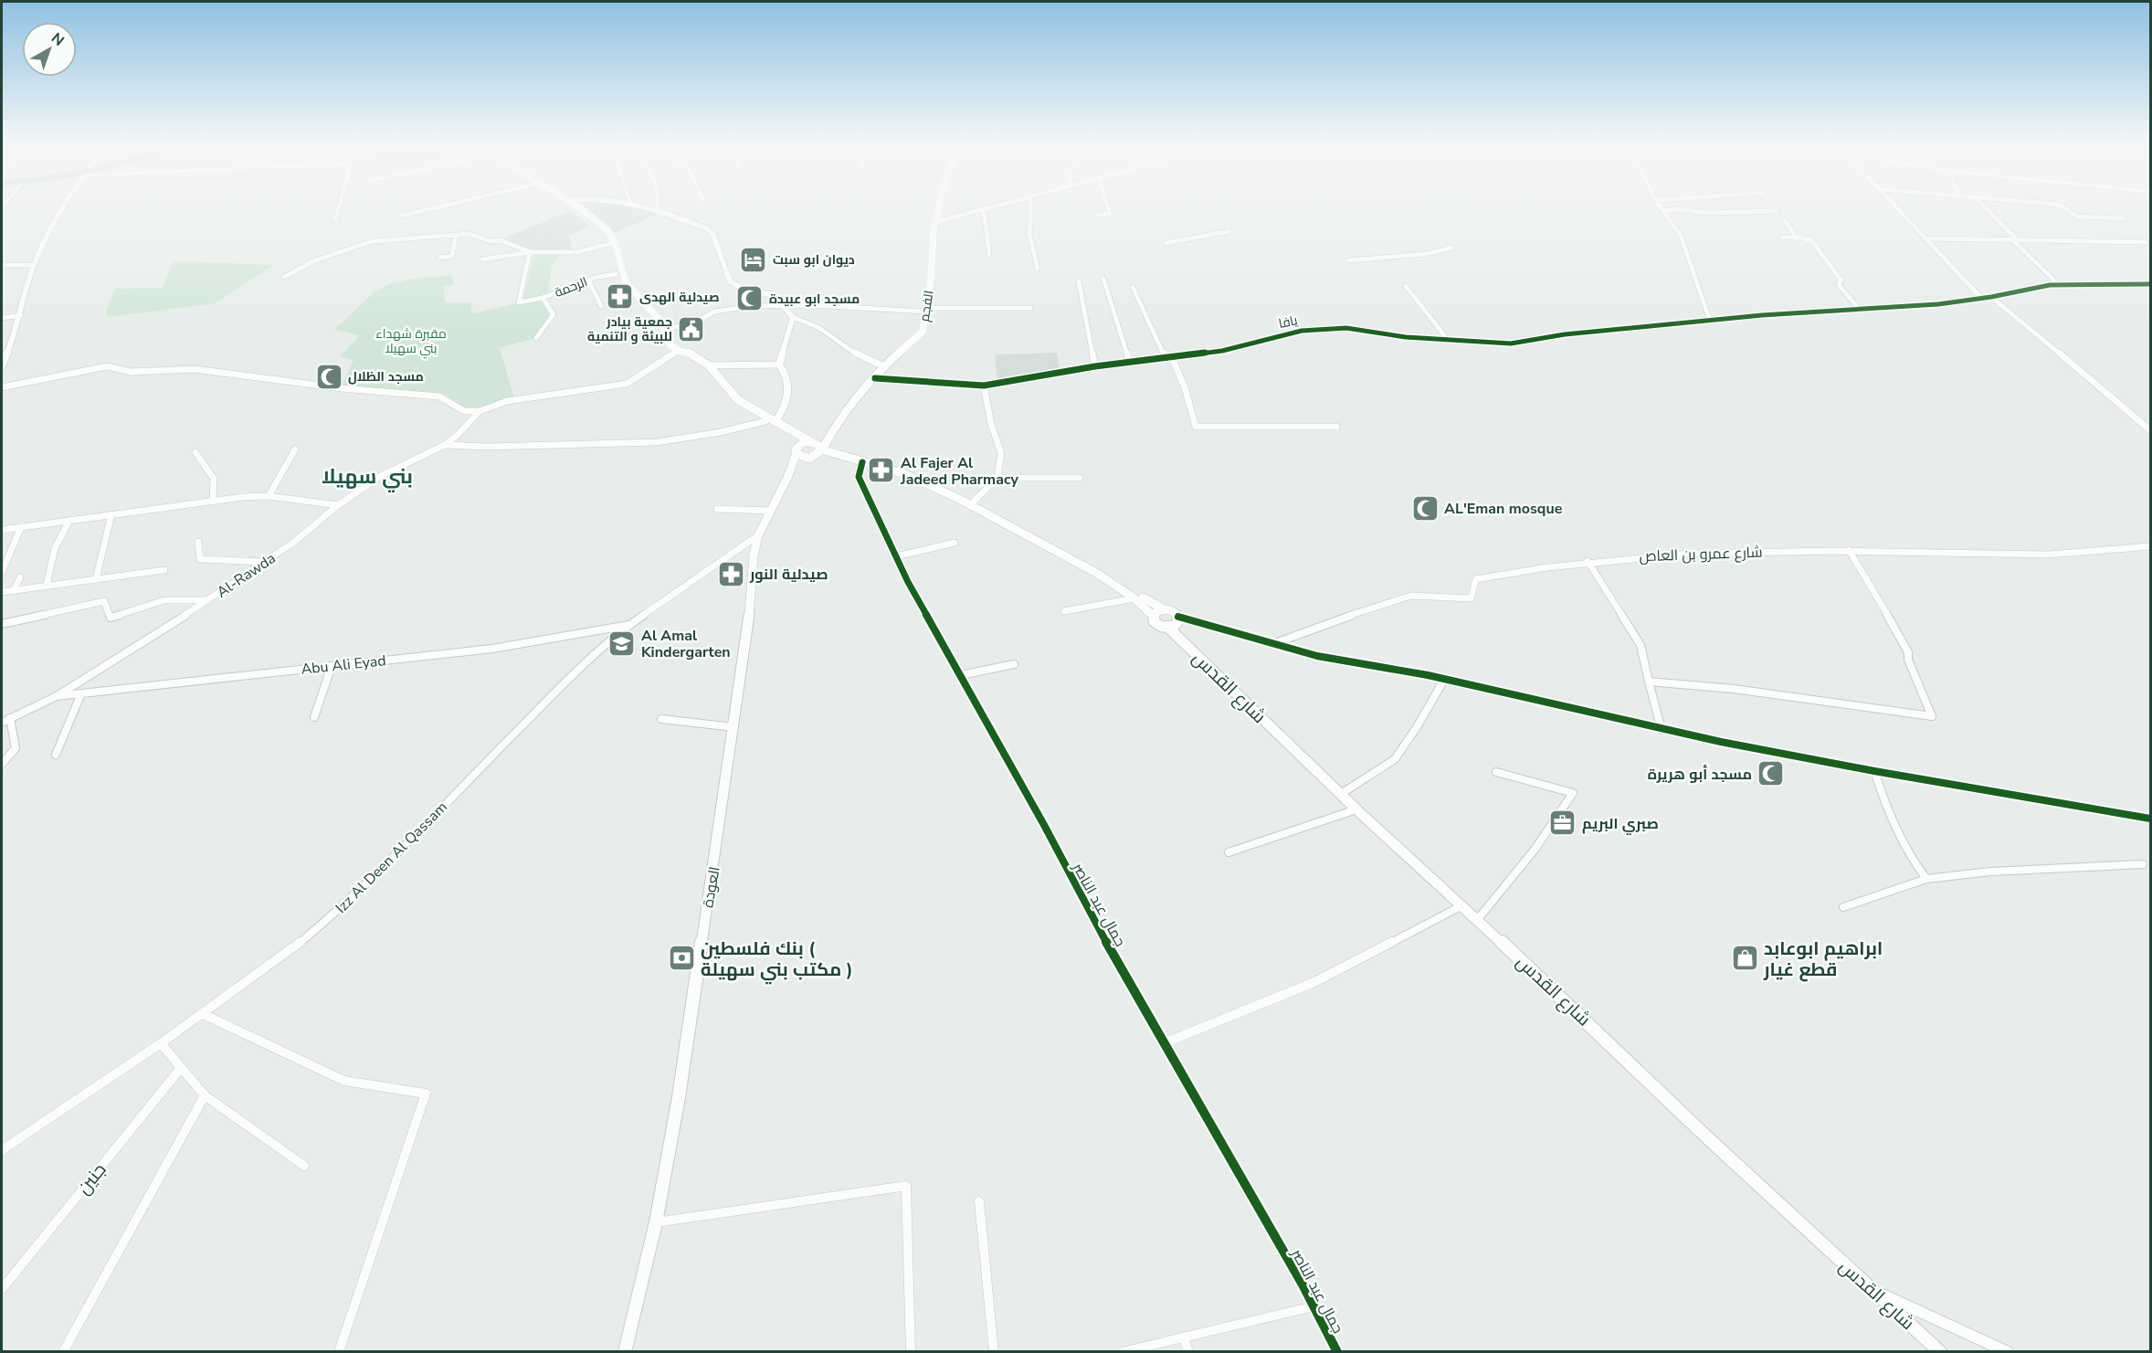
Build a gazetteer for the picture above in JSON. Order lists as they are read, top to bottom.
{
  "streets": {
    "main road": ["الفجم", "شارع القدس", "العودة"],
    "street": [
      "الرحمة",
      "يافا",
      "شارع عمرو بن العاص",
      "Al-Rawda",
      "Abu Ali Eyad",
      "Izz Al Deen Al Qassam",
      "جمال عبد الناصر",
      "جنين"
    ]
  },
  "crossings": [
    ["الفجم", "يافا"],
    ["الفجم", "العودة"],
    ["Al-Rawda", "Abu Ali Eyad"],
    ["Abu Ali Eyad", "Izz Al Deen Al Qassam"],
    ["Izz Al Deen Al Qassam", "العودة"]
  ],
  "districts": ["بني سهيلا"],
  "parks": ["مقبرة شهداء بني سهيلا"],
  "places": {
    "hotel": ["ديوان ابو سبت"],
    "pharmacy": ["صيدلية الهدى", "Al Fajer Al Jadeed Pharmacy", "صيدلية النور"],
    "mosque": [
      "مسجد ابو عبيدة",
      "مسجد الظلال",
      "AL'Eman mosque",
      "مسجد أبو هريرة"
    ],
    "public building": ["جمعية بيادر للبيئة و التنمية"],
    "school or university": ["Al Amal Kindergarten"],
    "office": ["صبري البريم"],
    "bank": ["بنك فلسطين ( مكتب بني سهيلة )"],
    "shop": ["ابراهيم ابوعابد قطع غيار"]
  },
  "north": "top right"
}
